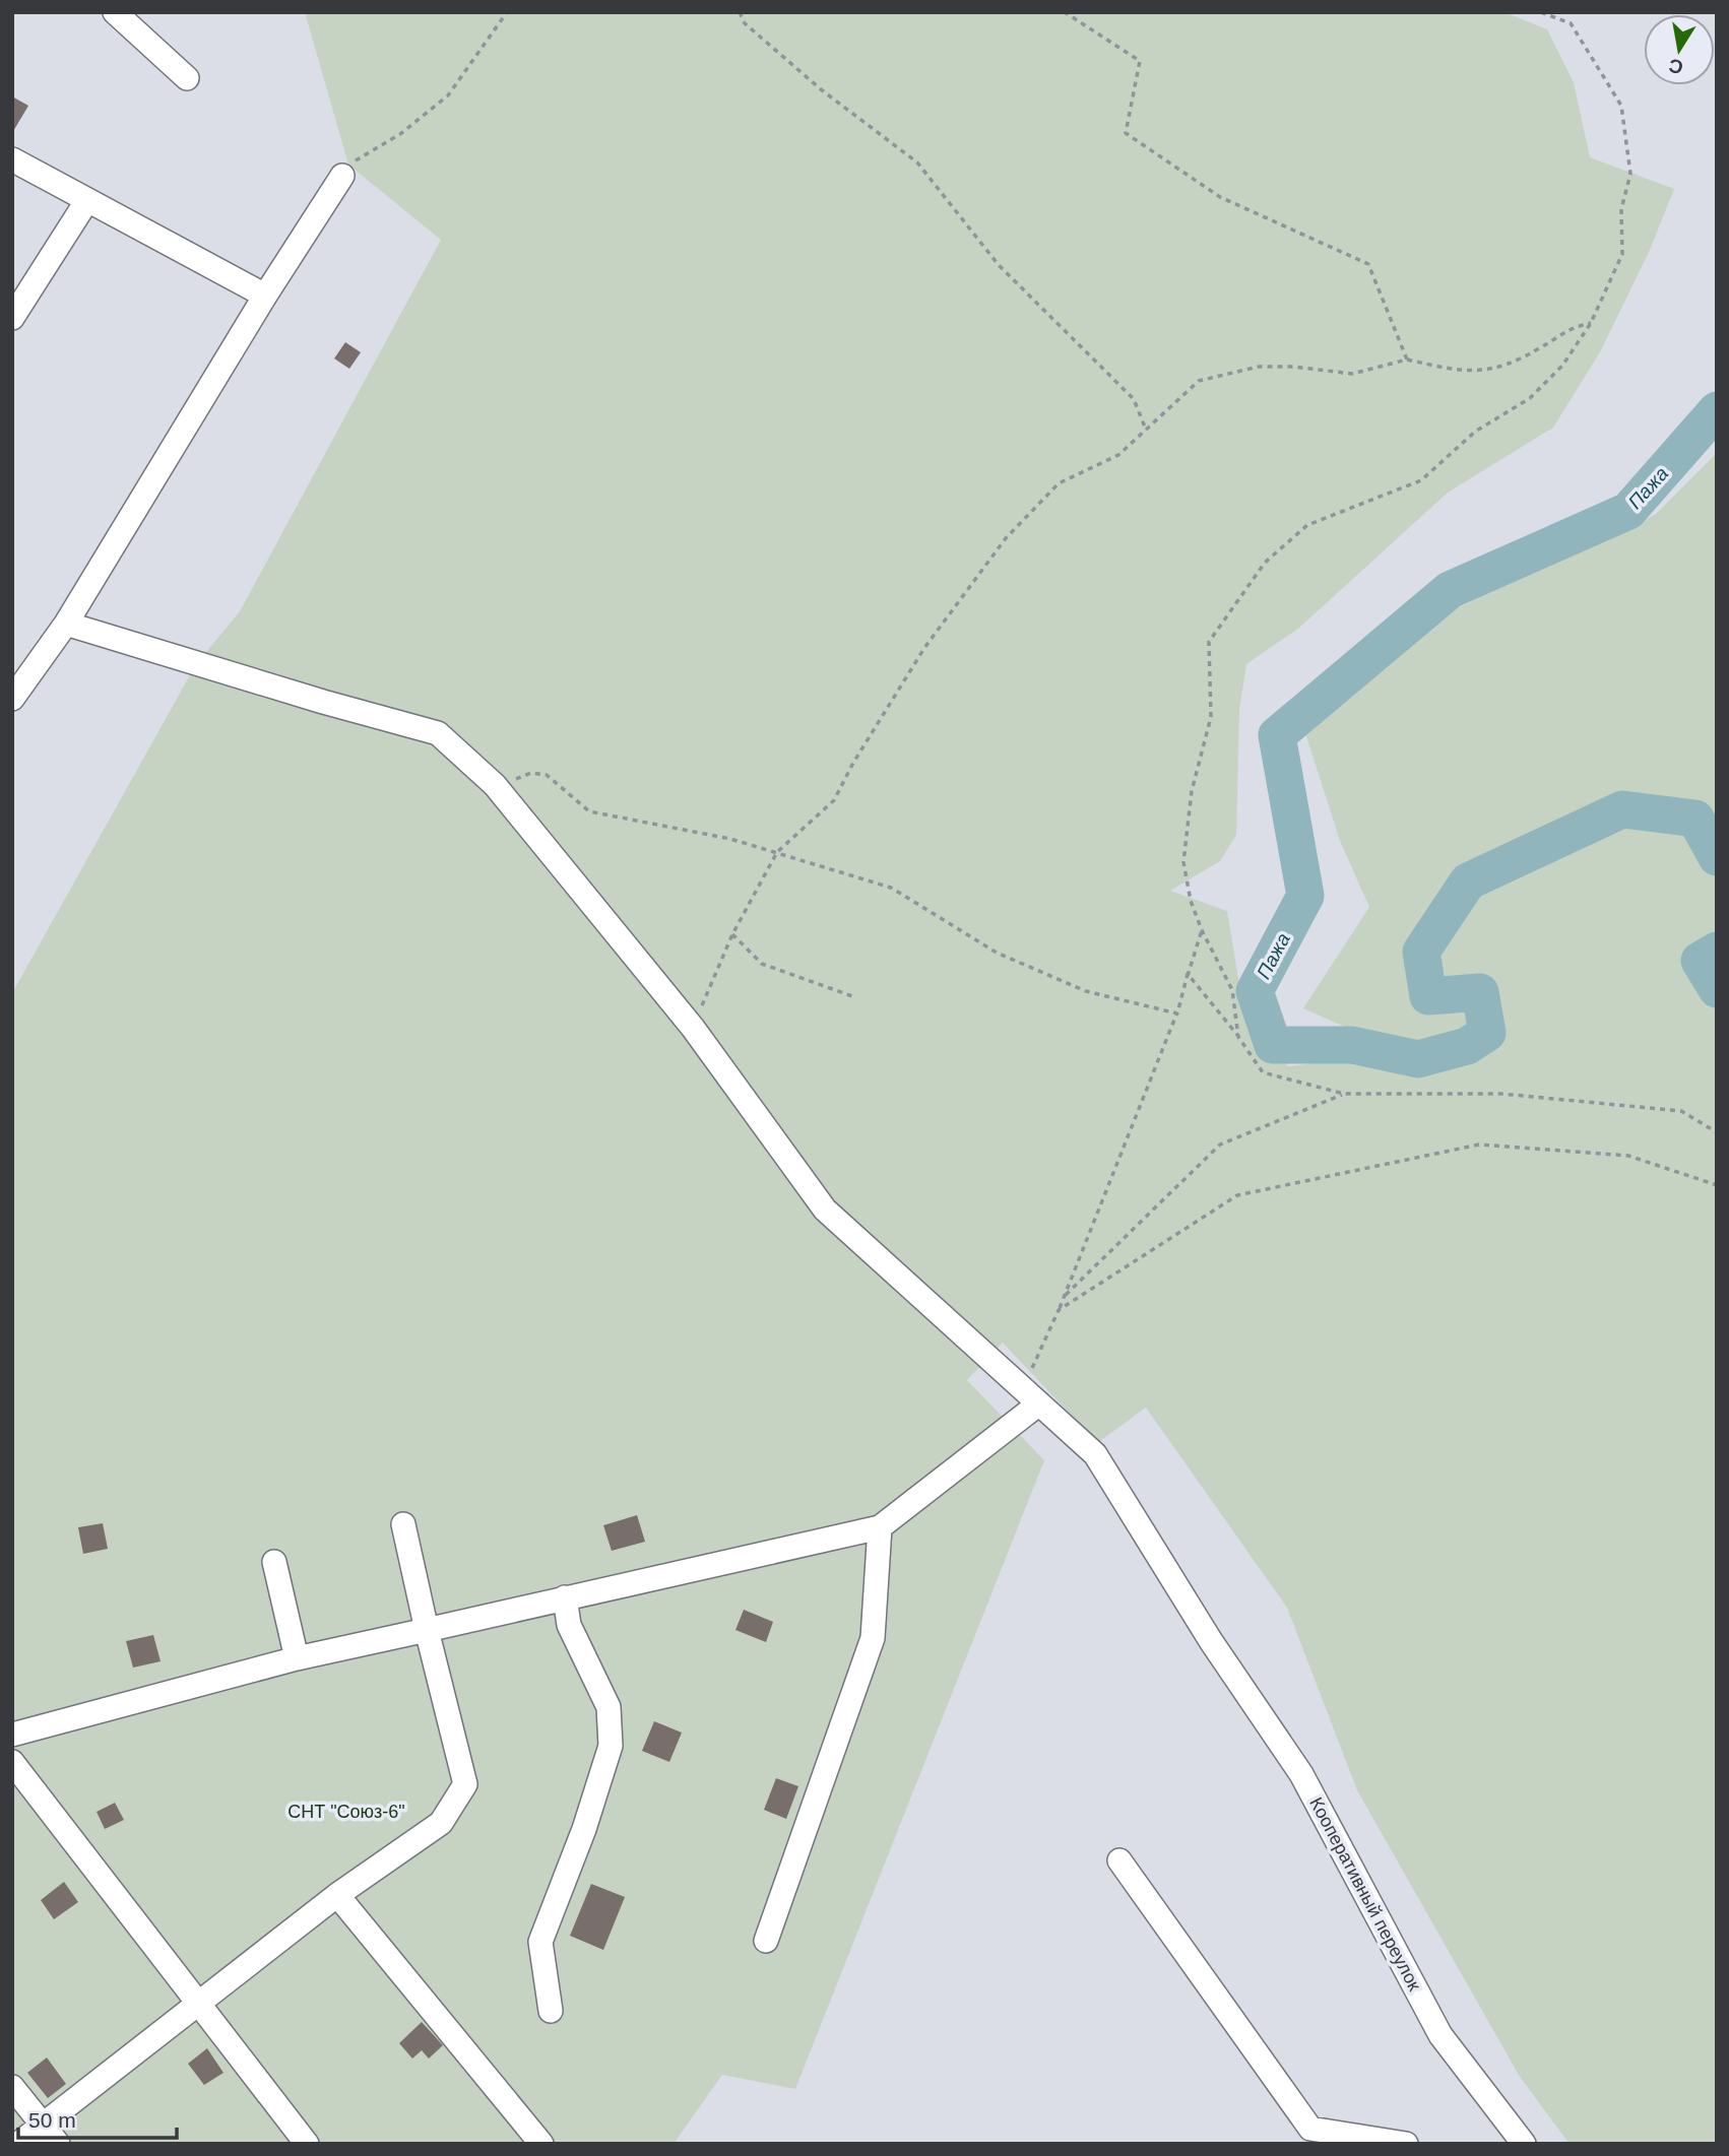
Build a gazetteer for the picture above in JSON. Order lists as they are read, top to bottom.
{
  "streets": {
    "street": ["Кооперативный переулок"]
  },
  "water": ["Пажа"],
  "parks": ["СНТ \"Союз-6\""],
  "scale_bar": "50 m",
  "north": "bottom"
}
